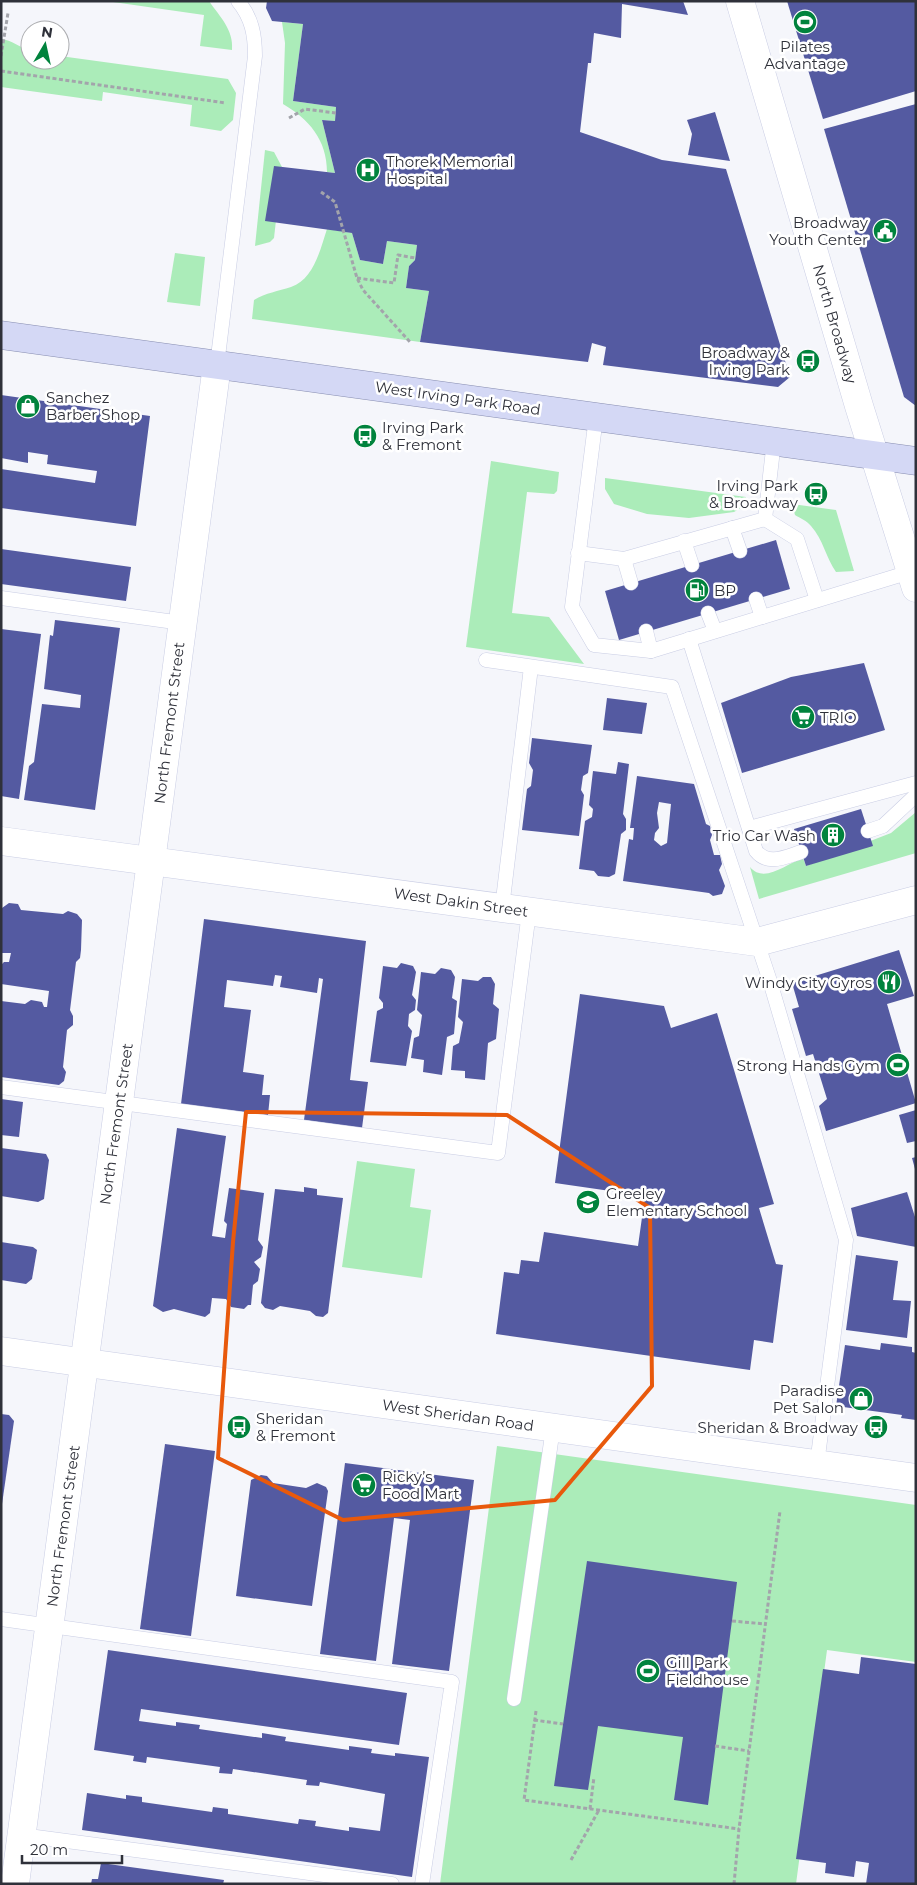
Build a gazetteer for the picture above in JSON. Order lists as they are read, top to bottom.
{
  "streets": {
    "main road": ["West Irving Park Road"],
    "street": [
      "North Broadway",
      "North Fremont Street",
      "West Dakin Street",
      "West Sheridan Road"
    ]
  },
  "crossings": [
    ["North Broadway", "West Irving Park Road"],
    ["West Irving Park Road", "North Fremont Street"],
    ["North Fremont Street", "West Dakin Street"],
    ["North Fremont Street", "West Sheridan Road"]
  ],
  "places": {
    "sports": ["Pilates Advantage", "Strong Hands Gym", "Gill Park Fieldhouse"],
    "hospital": ["Thorek Memorial Hospital"],
    "public building": ["Broadway Youth Center"],
    "bus stop": [
      "Broadway & Irving Park",
      "Irving Park & Fremont",
      "Irving Park & Broadway",
      "Sheridan & Fremont",
      "Sheridan & Broadway"
    ],
    "shop": ["Sanchez Barber Shop", "Paradise Pet Salon"],
    "fuel station": ["BP"],
    "supermarket": ["TRIO", "Ricky’s Food Mart"],
    "building": ["Trio Car Wash"],
    "restaurant": ["Windy City Gyros"],
    "school or university": ["Greeley Elementary School"]
  },
  "scale_bar": "20 m",
  "north": "top"
}
